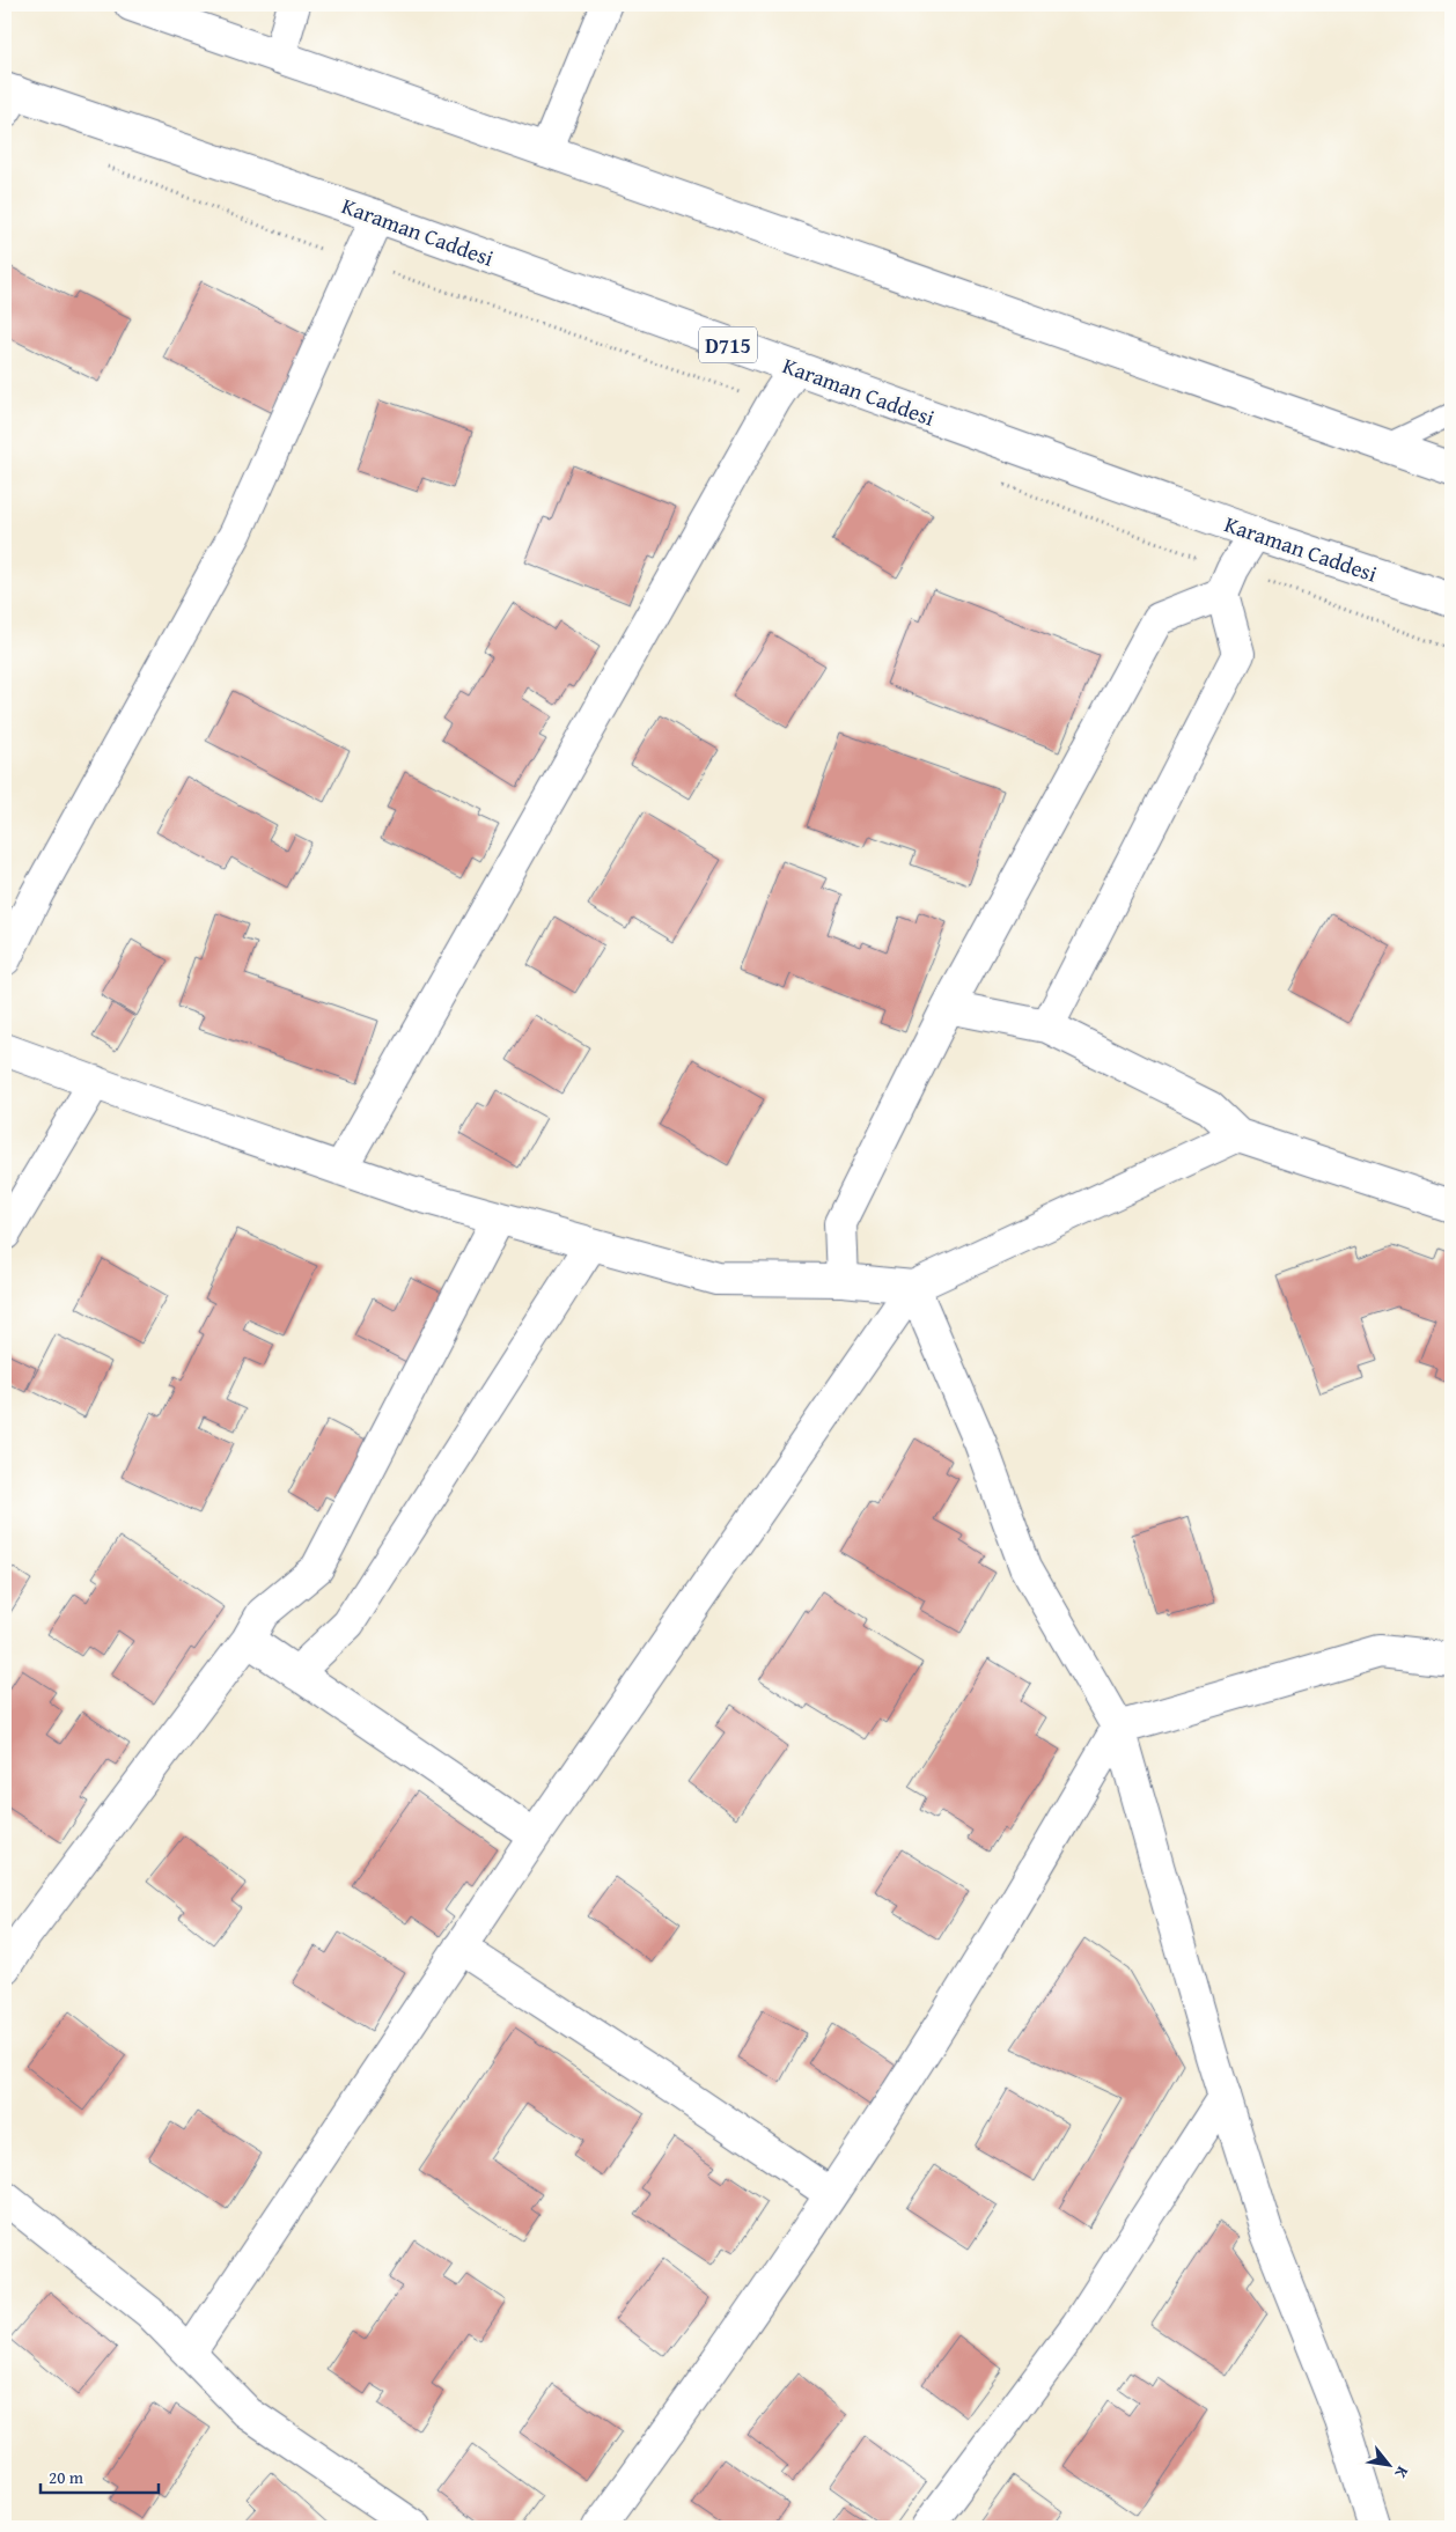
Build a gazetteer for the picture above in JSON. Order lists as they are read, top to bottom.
{
  "streets": {
    "main road": ["Karaman Caddesi", "D715"]
  },
  "scale_bar": "20 m",
  "north": "bottom right"
}
